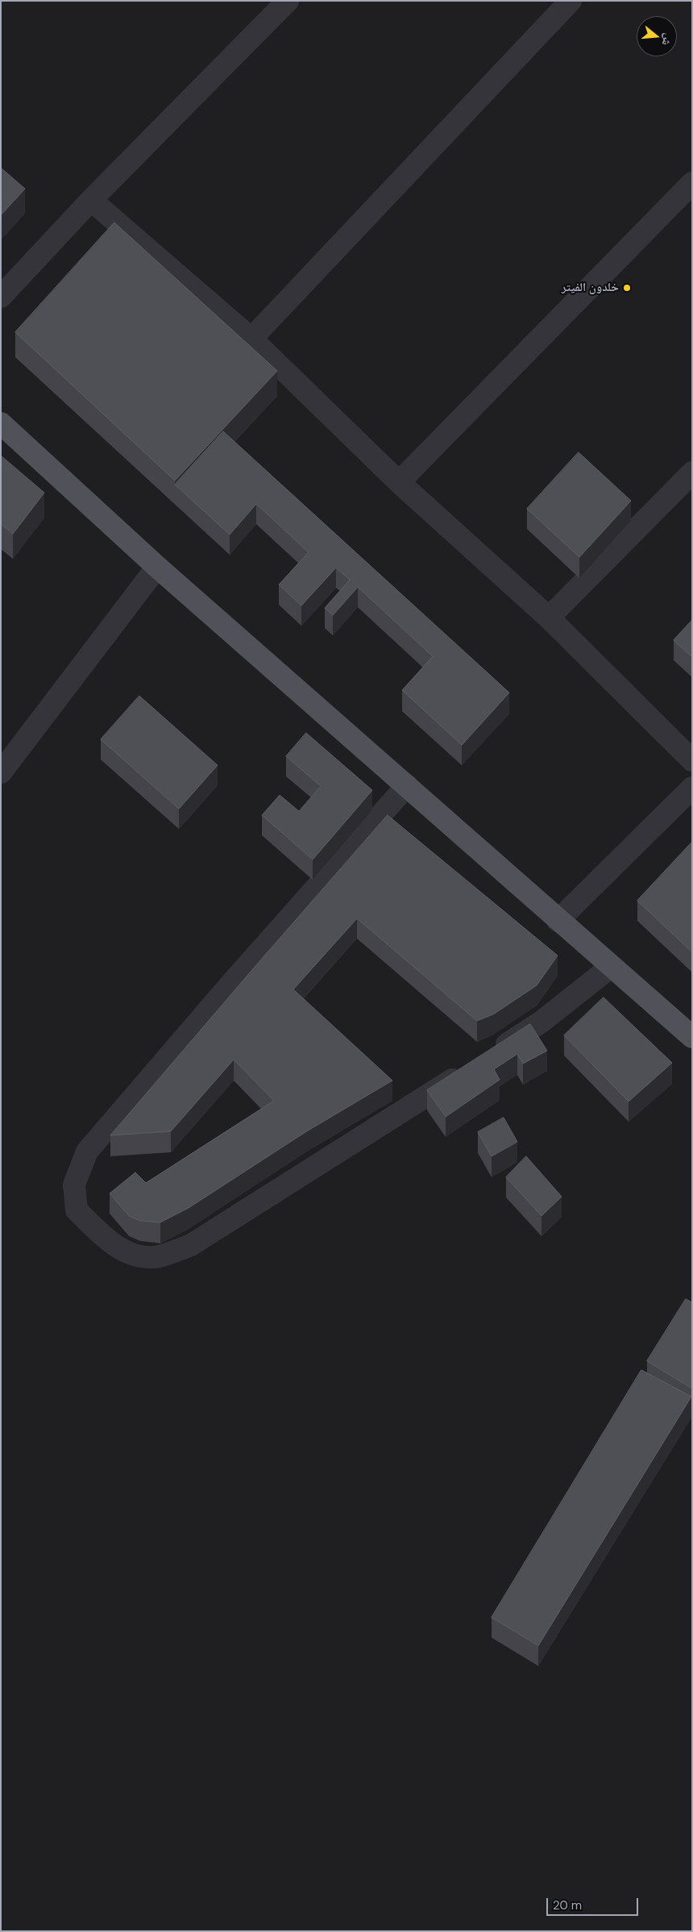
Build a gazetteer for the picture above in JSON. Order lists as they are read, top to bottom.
{
  "places": ["خلدون الفيتر"],
  "scale_bar": "20 m",
  "north": "right"
}
